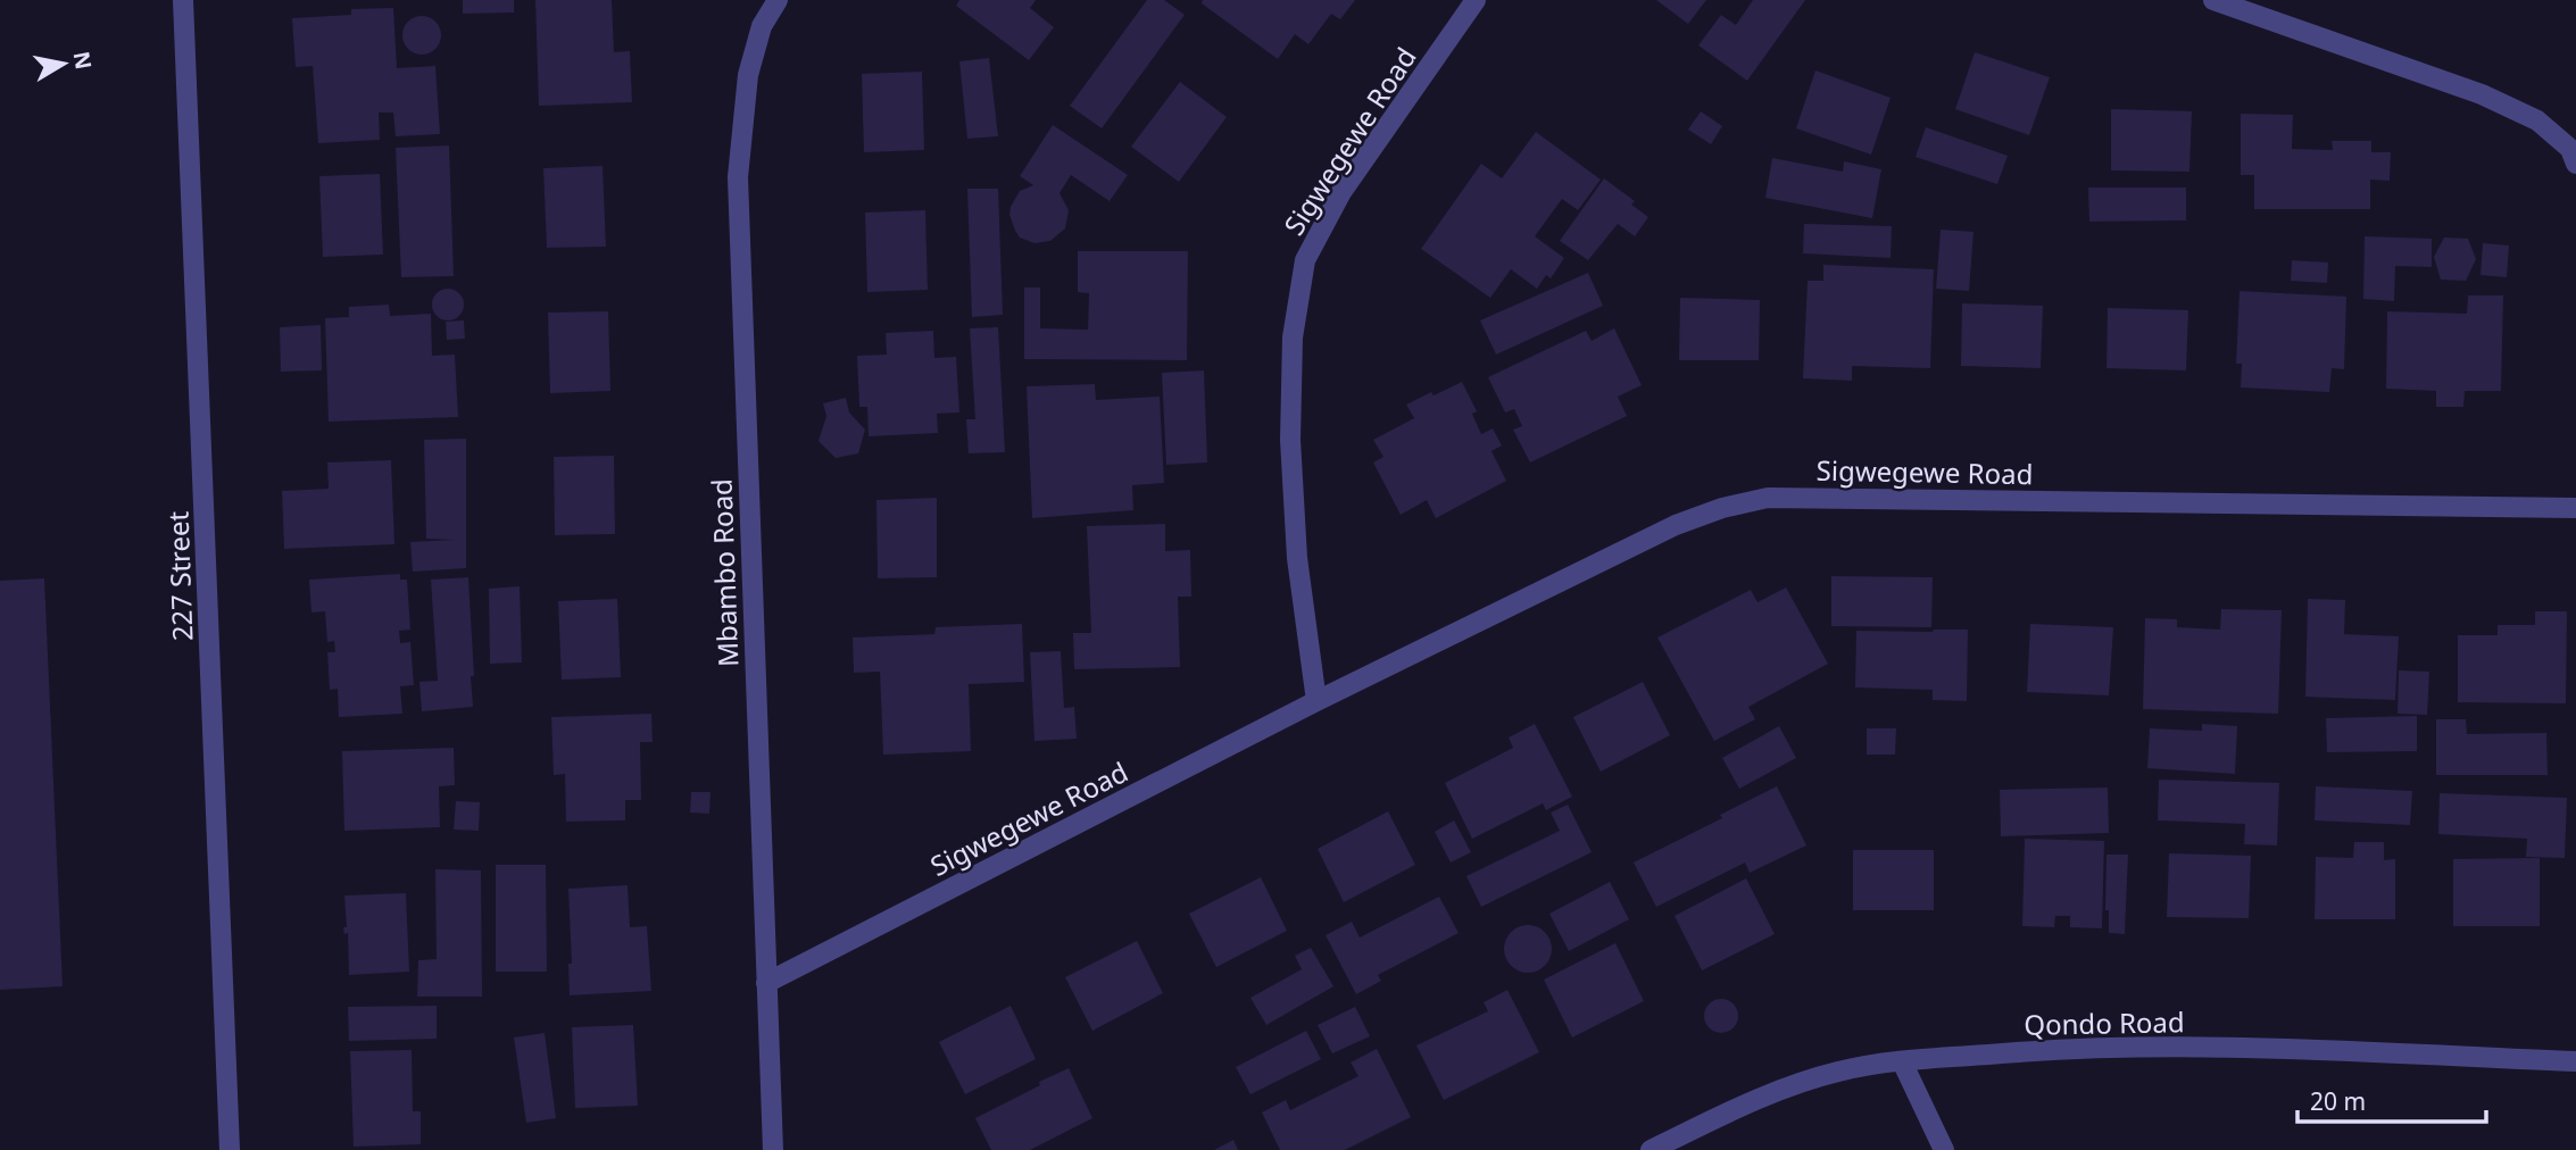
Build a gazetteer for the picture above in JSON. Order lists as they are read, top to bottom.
{
  "streets": {
    "street": [
      "Sigwegewe Road",
      "Mbambo Road",
      "227 Street",
      "Qondo Road"
    ]
  },
  "crossings": [
    ["Sigwegewe Road", "Mbambo Road"]
  ],
  "scale_bar": "20 m",
  "north": "right"
}
